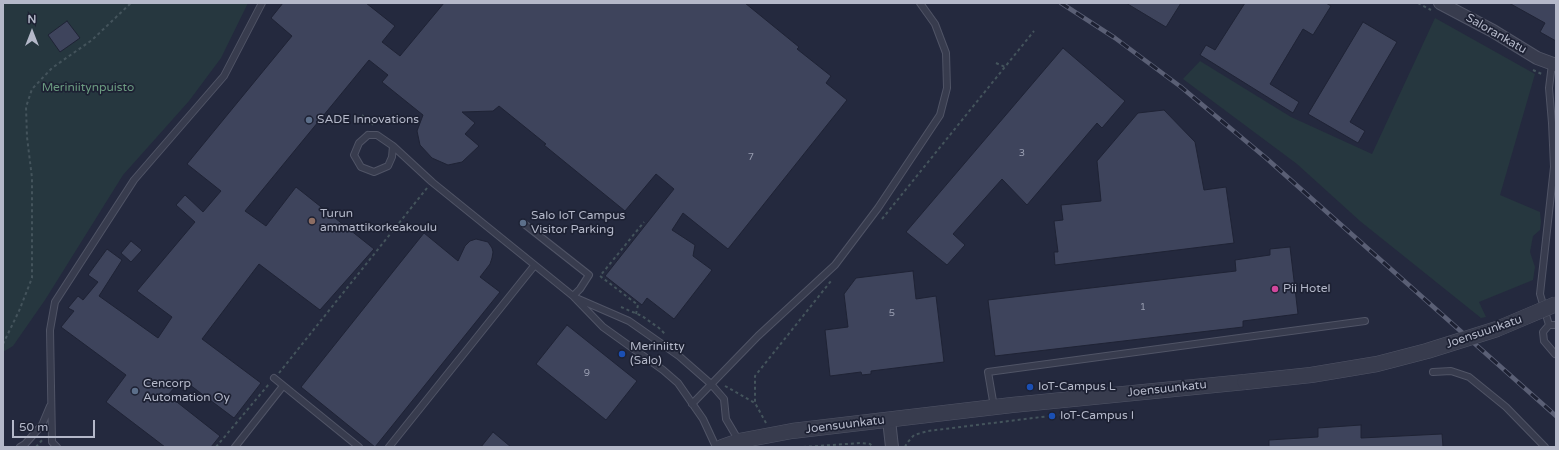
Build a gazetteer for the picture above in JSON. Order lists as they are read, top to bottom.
{
  "streets": {
    "street": ["Salorankatu", "Joensuunkatu"]
  },
  "parks": ["Meriniitynpuisto"],
  "places": [
    "SADE Innovations",
    "Turun ammattikorkeakoulu",
    "Salo IoT Campus Visitor Parking",
    "Pii Hotel",
    "Meriniitty (Salo)",
    "IoT-Campus L",
    "Cencorp Automation Oy",
    "IoT-Campus I"
  ],
  "house_numbers": [
    "3",
    "7",
    "1",
    "5",
    "9"
  ],
  "scale_bar": "50 m",
  "north": "top"
}
